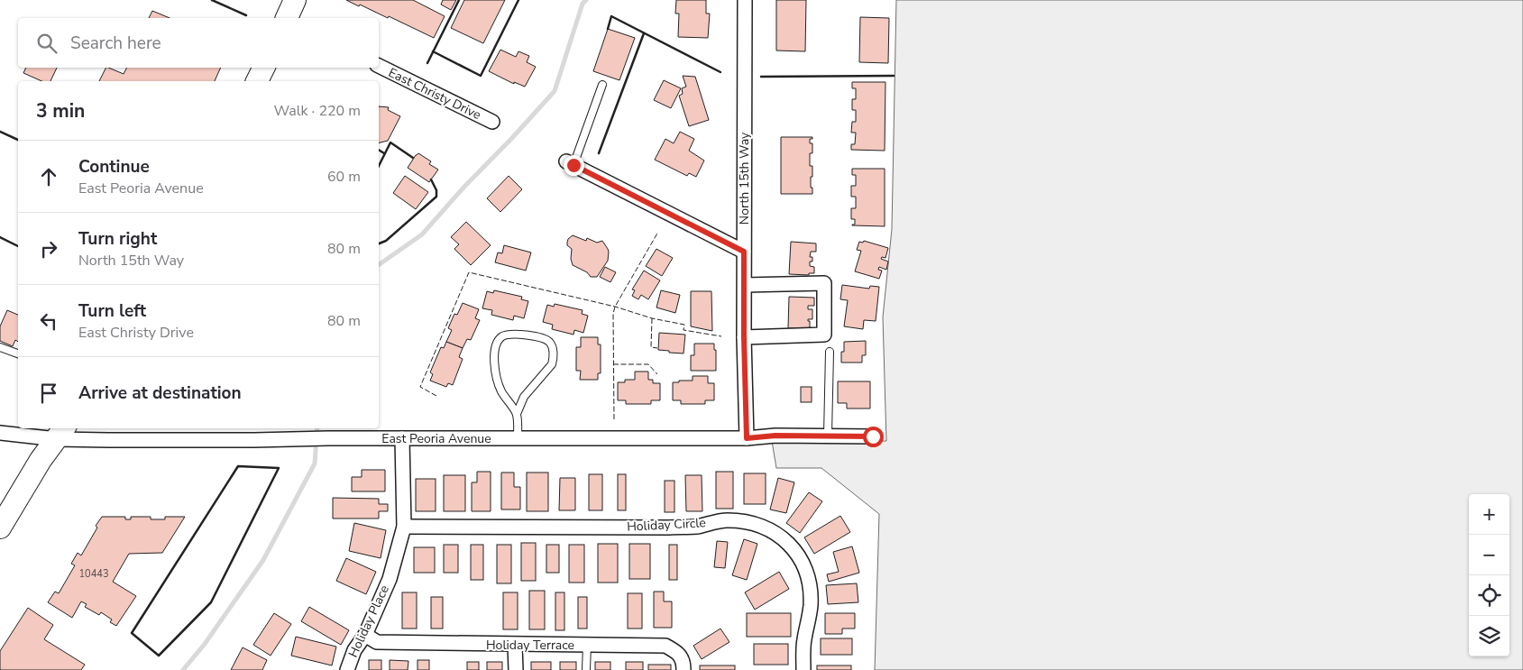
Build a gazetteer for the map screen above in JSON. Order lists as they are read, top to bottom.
{
  "streets": {
    "street": [
      "East Christy Drive",
      "North 15th Way",
      "East Peoria Avenue",
      "Holiday Circle",
      "Holiday Place",
      "Holiday Terrace"
    ]
  },
  "crossings": [
    ["North 15th Way", "East Peoria Avenue"],
    ["East Peoria Avenue", "Holiday Place"],
    ["Holiday Circle", "Holiday Place"],
    ["Holiday Place", "Holiday Terrace"]
  ],
  "house_numbers": ["10443"],
  "page": {
    "search": "Search here",
    "heading": ["3 min", "Walk · 220 m"],
    "list": [
      ["Continue", "East Peoria Avenue", "60 m"],
      ["Turn right", "North 15th Way", "80 m"],
      ["Turn left", "East Christy Drive", "80 m"],
      "Arrive at destination"
    ],
    "map_buttons": ["+", "−"]
  }
}
